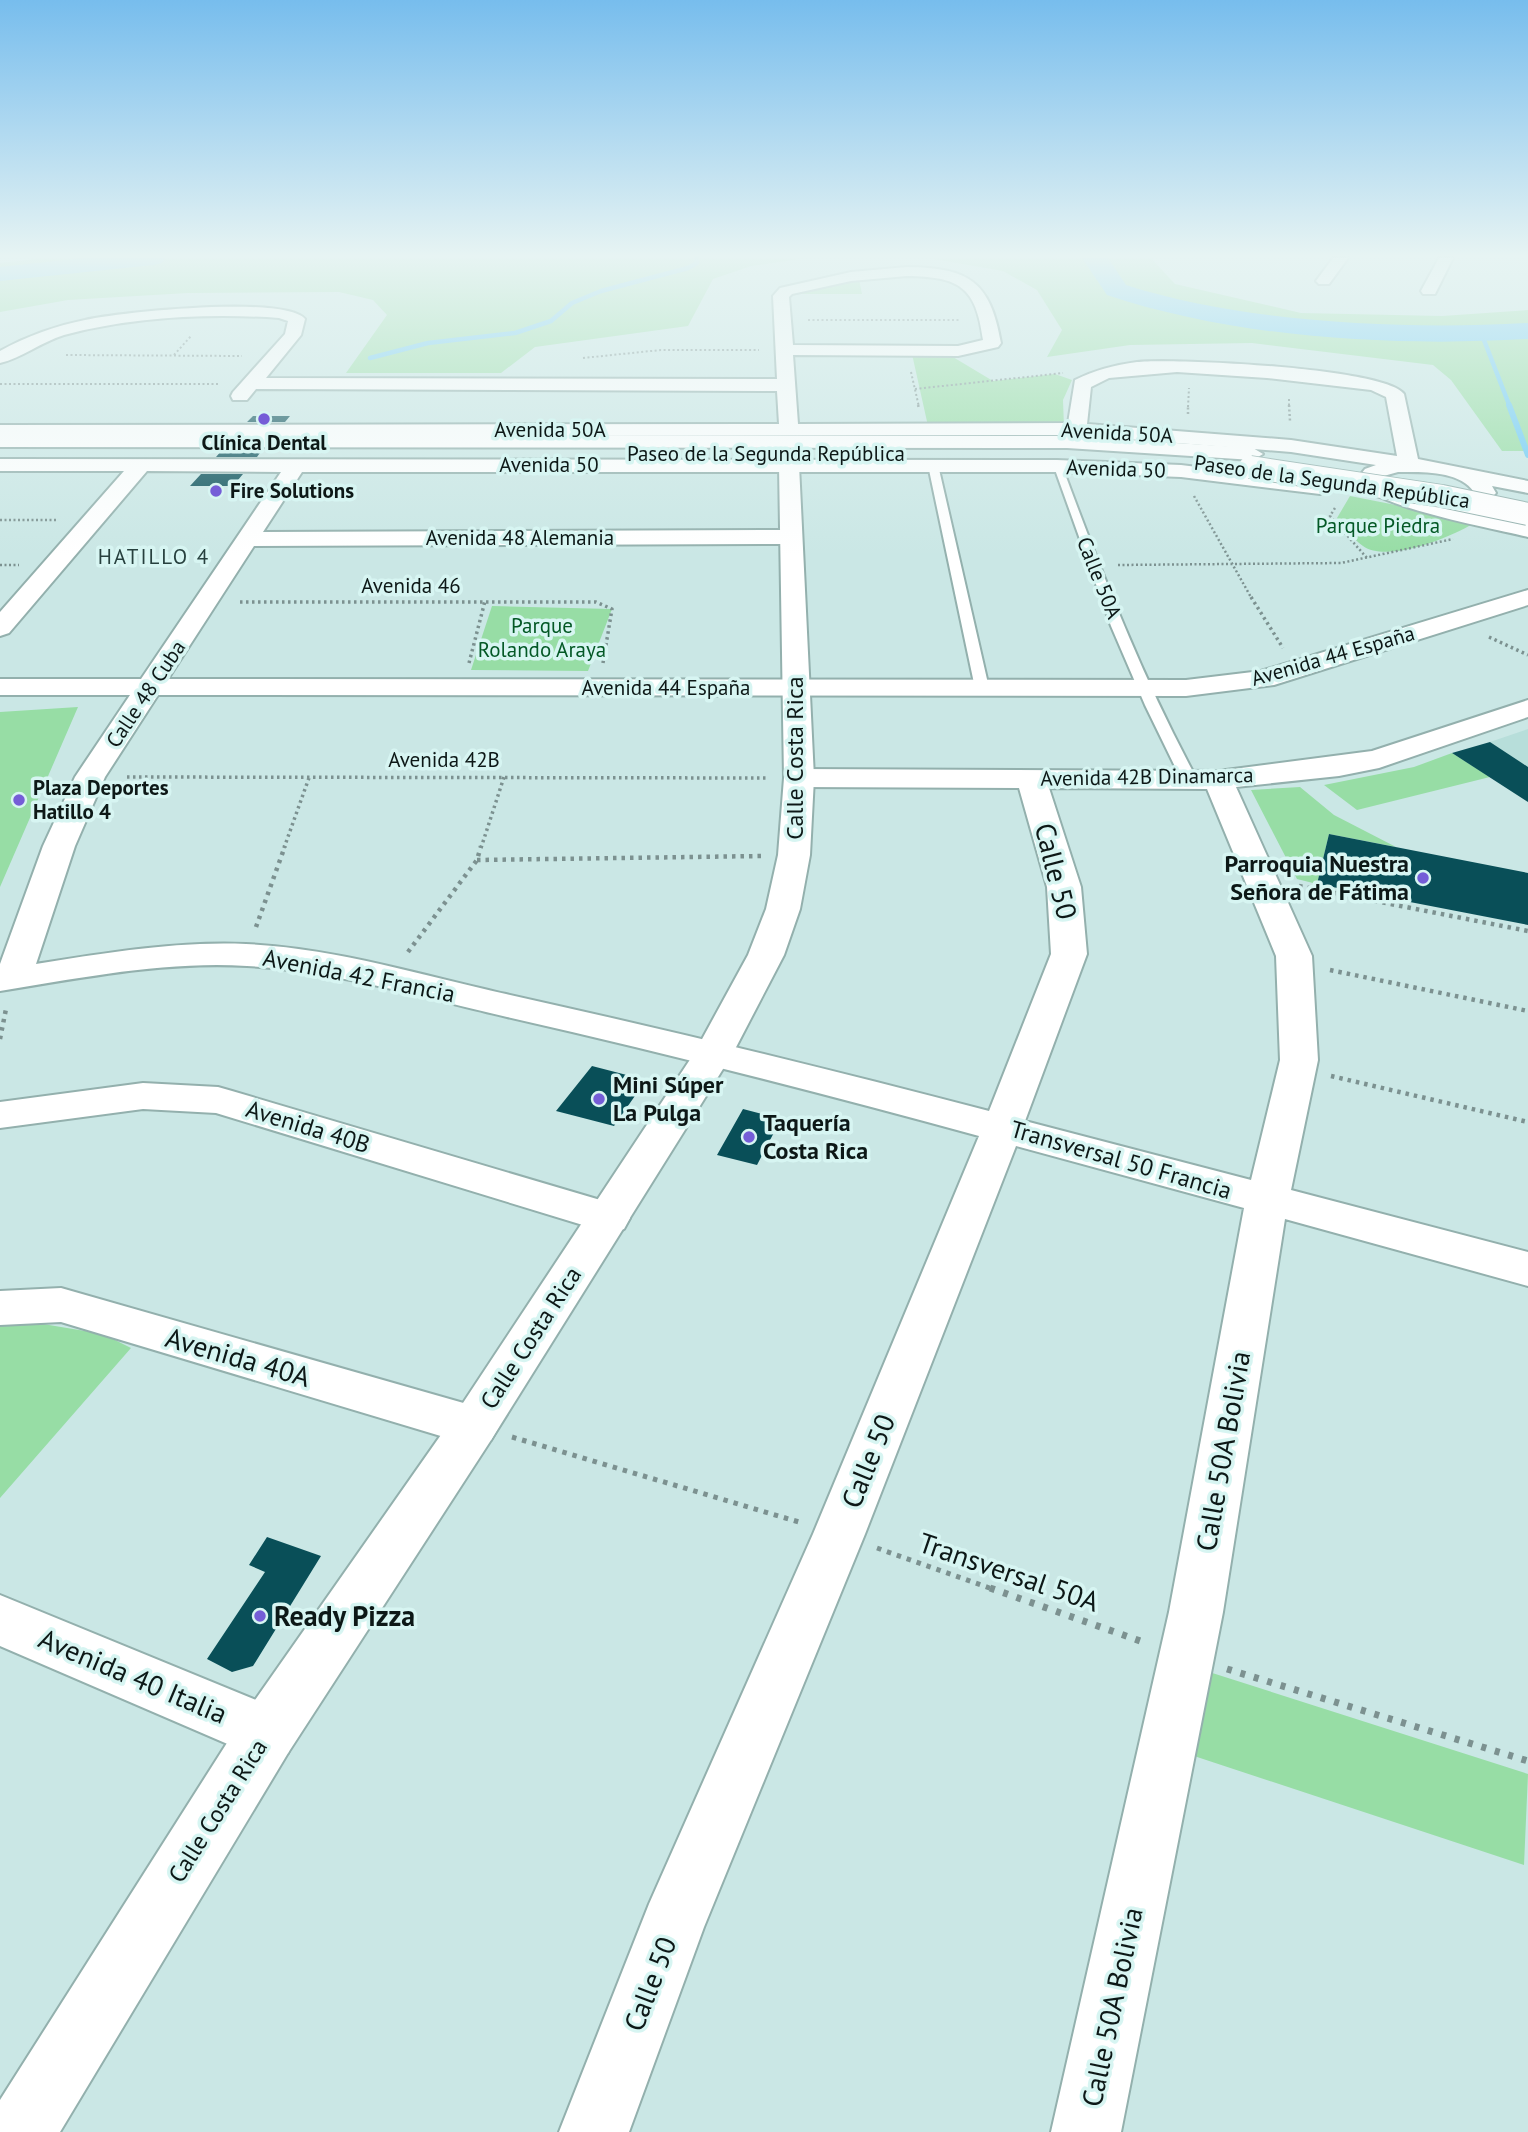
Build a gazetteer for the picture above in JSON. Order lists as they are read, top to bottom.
{
  "streets": {
    "main road": [
      "Avenida 50A",
      "Paseo de la Segunda República",
      "Avenida 50",
      "Avenida 48 Alemania",
      "Avenida 44 España",
      "Calle 48 Cuba",
      "Calle Costa Rica",
      "Avenida 42B Dinamarca",
      "Calle 50",
      "Avenida 42 Francia",
      "Avenida 40B",
      "Transversal 50 Francia",
      "Avenida 40A",
      "Calle 50A Bolivia",
      "Avenida 40 Italia"
    ],
    "lane": ["Calle 50A"],
    "path": ["Avenida 46", "Avenida 42B", "Transversal 50A"]
  },
  "crossings": [
    ["Avenida 50", "Calle 50A"],
    ["Avenida 50", "Calle 48 Cuba"],
    ["Avenida 50", "Calle Costa Rica"],
    ["Avenida 48 Alemania", "Calle 48 Cuba"],
    ["Avenida 48 Alemania", "Calle Costa Rica"],
    ["Calle 50A", "Avenida 44 España"],
    ["Calle 50A", "Calle 50A Bolivia"],
    ["Avenida 46", "Avenida 44 España"],
    ["Avenida 46", "Calle 48 Cuba"],
    ["Avenida 44 España", "Calle 48 Cuba"],
    ["Avenida 44 España", "Calle Costa Rica"],
    ["Avenida 44 España", "Calle 50A Bolivia"],
    ["Calle 48 Cuba", "Avenida 42B"],
    ["Calle 48 Cuba", "Avenida 42 Francia"],
    ["Calle Costa Rica", "Avenida 42B"],
    ["Calle Costa Rica", "Avenida 42B Dinamarca"],
    ["Calle Costa Rica", "Avenida 42 Francia"],
    ["Calle Costa Rica", "Avenida 40B"],
    ["Calle Costa Rica", "Transversal 50 Francia"],
    ["Calle Costa Rica", "Avenida 40A"],
    ["Calle Costa Rica", "Transversal 50A"],
    ["Calle Costa Rica", "Avenida 40 Italia"],
    ["Avenida 42B", "Avenida 42B Dinamarca"],
    ["Avenida 42B Dinamarca", "Calle 50"],
    ["Avenida 42B Dinamarca", "Calle 50A Bolivia"],
    ["Calle 50", "Transversal 50 Francia"],
    ["Calle 50", "Transversal 50A"],
    ["Avenida 42 Francia", "Transversal 50 Francia"],
    ["Transversal 50 Francia", "Calle 50A Bolivia"],
    ["Avenida 40A", "Transversal 50A"],
    ["Calle 50A Bolivia", "Transversal 50A"]
  ],
  "districts": ["HATILLO 4"],
  "parks": ["Parque Piedra", "Parque Rolando Araya"],
  "places": [
    "Clínica Dental",
    "Fire Solutions",
    "Plaza Deportes Hatillo 4",
    "Parroquia Nuestra Señora de Fátima",
    "Mini Súper La Pulga",
    "Taquería Costa Rica",
    "Ready Pizza"
  ]
}
